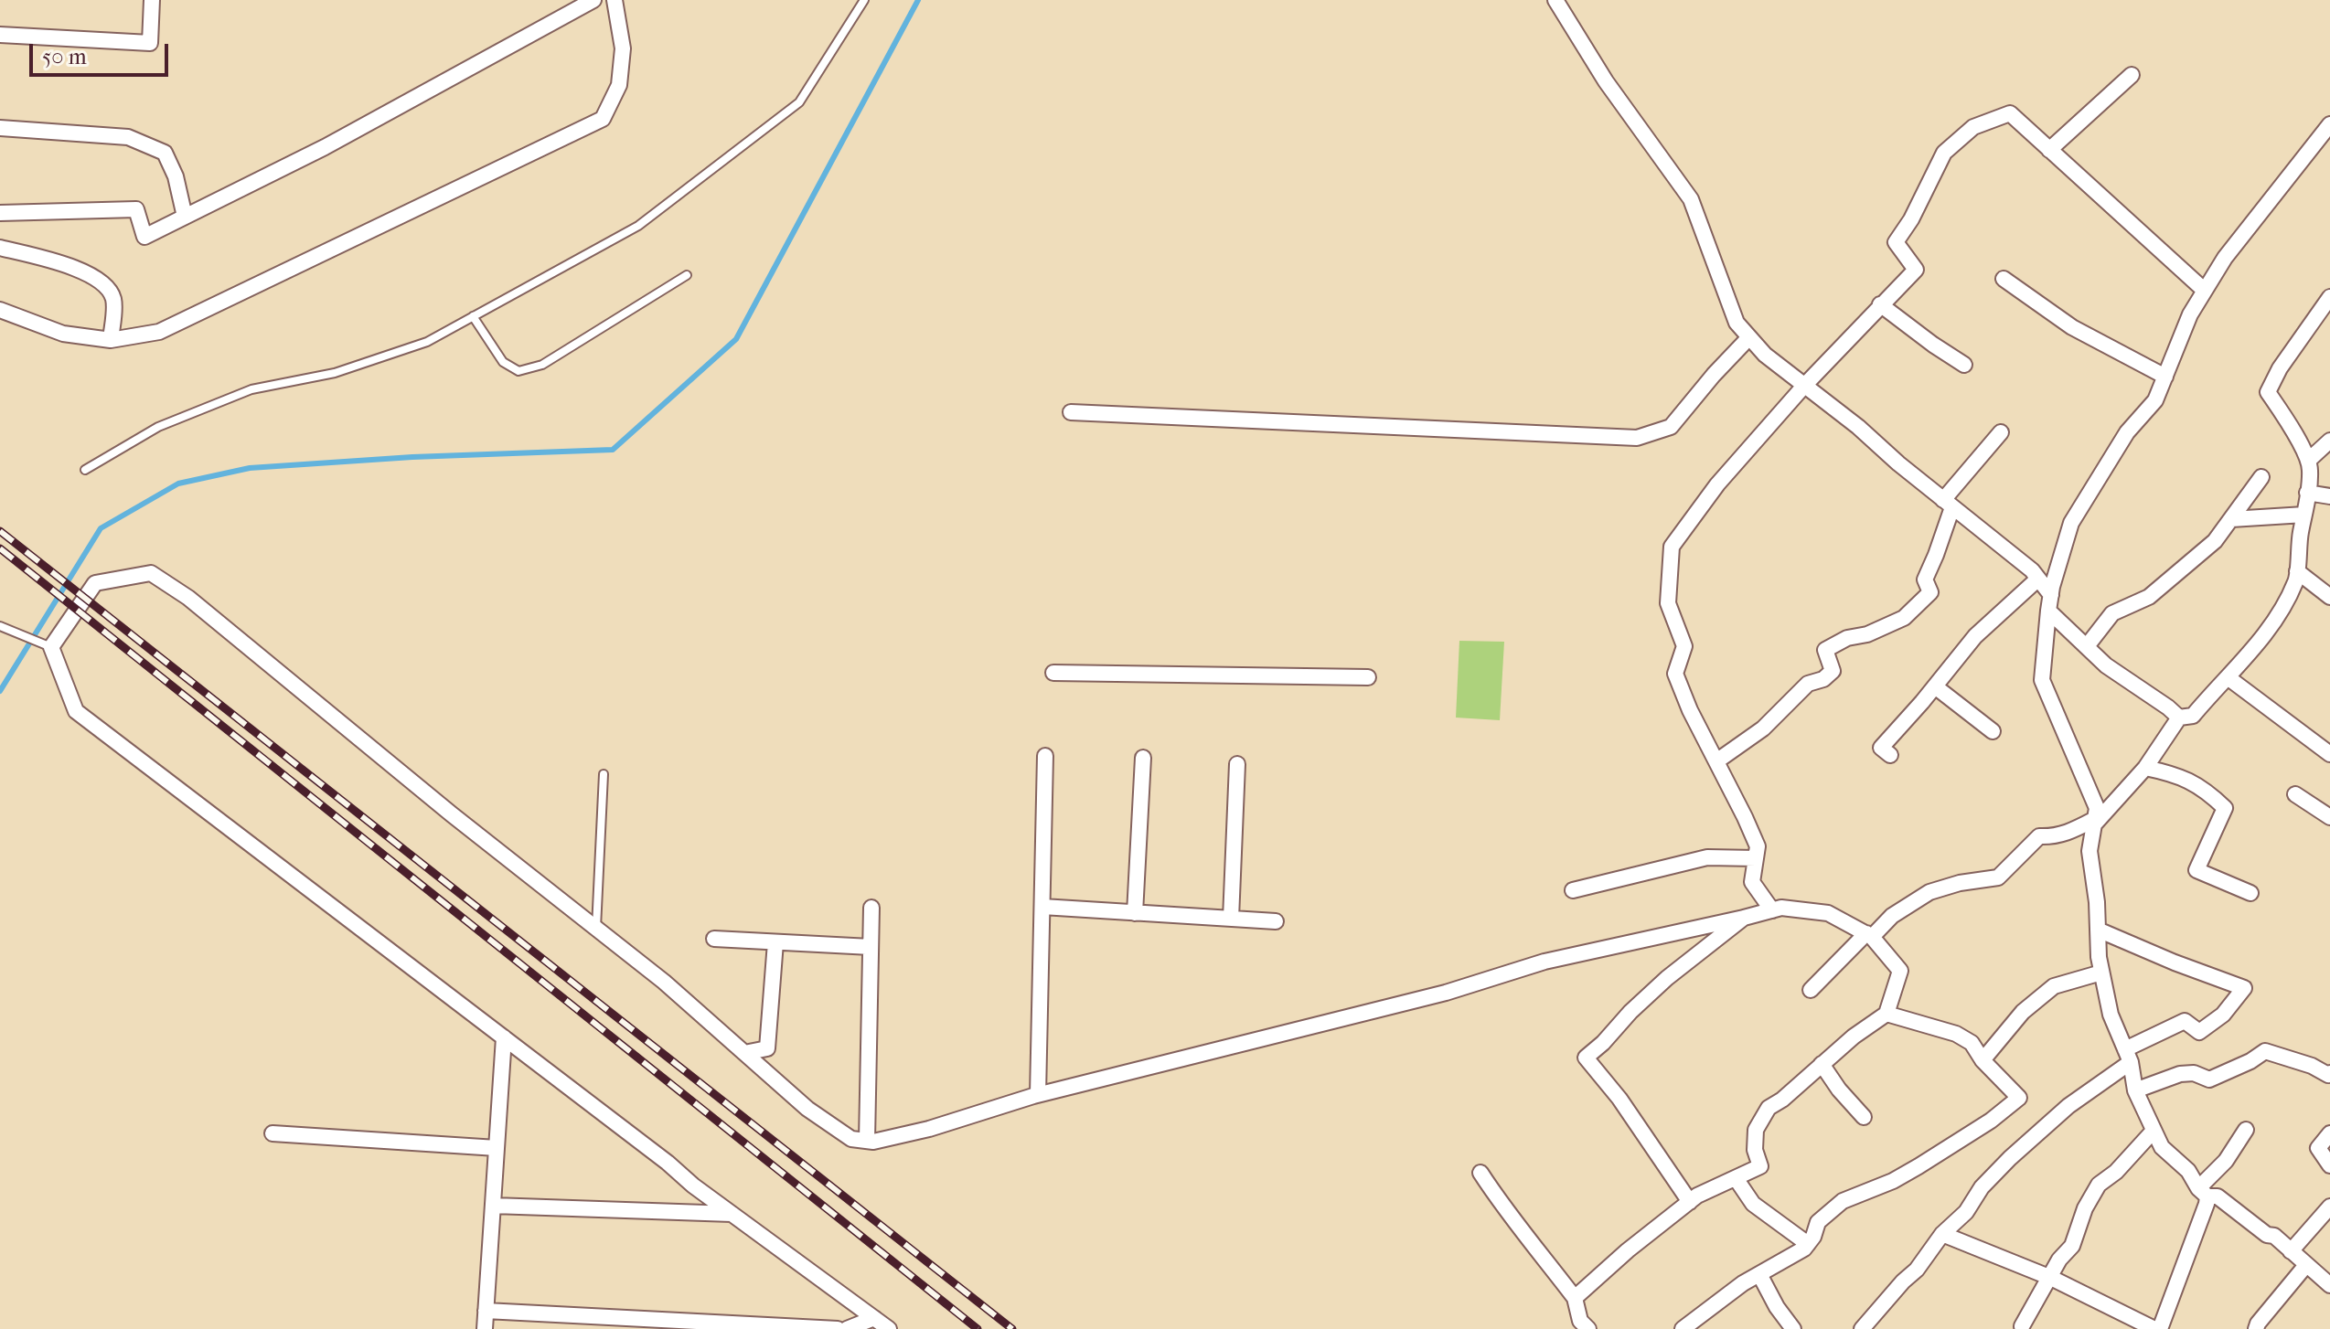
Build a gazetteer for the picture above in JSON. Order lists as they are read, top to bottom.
{
  "scale_bar": "50 m"
}
